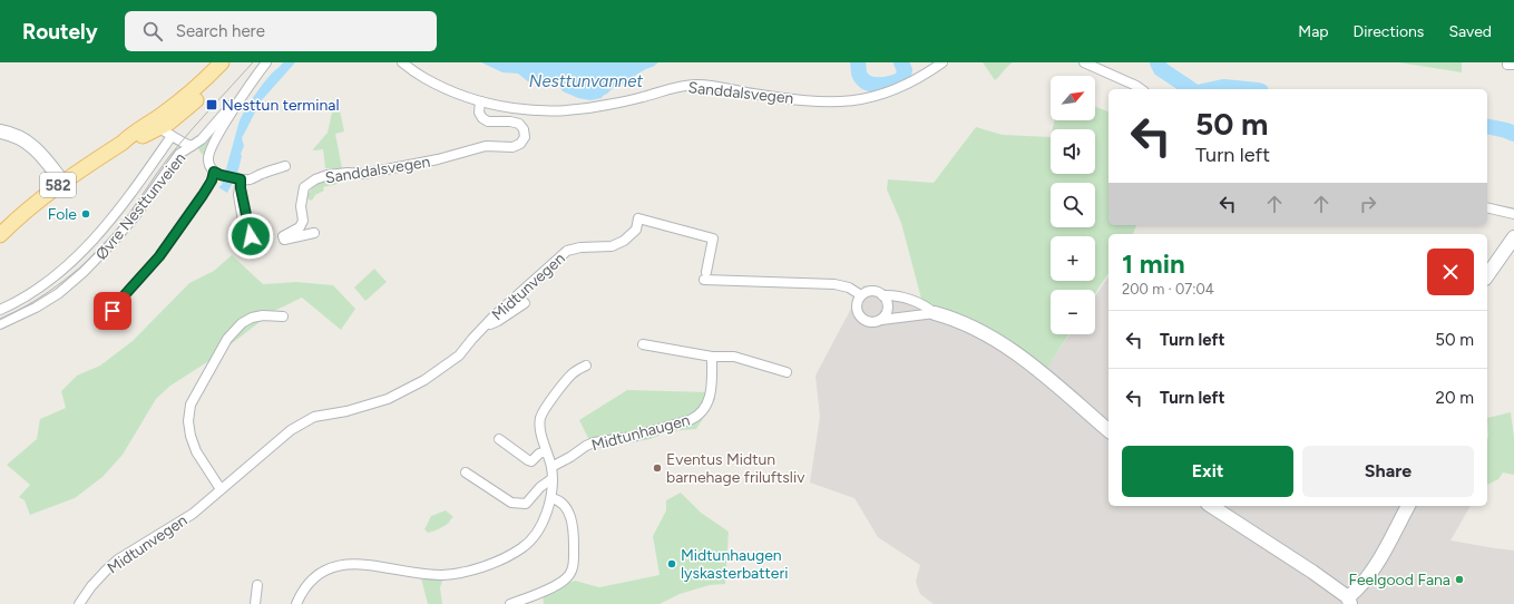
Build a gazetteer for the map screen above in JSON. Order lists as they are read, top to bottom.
{
  "streets": {
    "main road": ["582"],
    "street": [
      "Sanddalsvegen",
      "Øvre Nesttunveien",
      "Midtunvegen",
      "Midtunhaugen"
    ]
  },
  "water": ["Nesttunvannet"],
  "places": {
    "transit": ["Nesttun terminal"],
    "other": [
      "Fole",
      "Eventus Midtun barnehage friluftsliv",
      "Midtunhaugen lyskasterbatteri",
      "Feelgood Fana"
    ]
  },
  "north": "top right",
  "page": {
    "header": "Routely",
    "search": "Search here",
    "nav": ["Map", "Directions", "Saved"],
    "map_buttons": ["+", "−"],
    "turn": ["50 m", "Turn left"],
    "heading": ["1 min", "200 m · 07:04"],
    "list": [
      {
        "name": "Turn left",
        "value": "50 m"
      },
      {
        "name": "Turn left",
        "value": "20 m"
      }
    ],
    "buttons": ["Exit", "Share"]
  }
}
